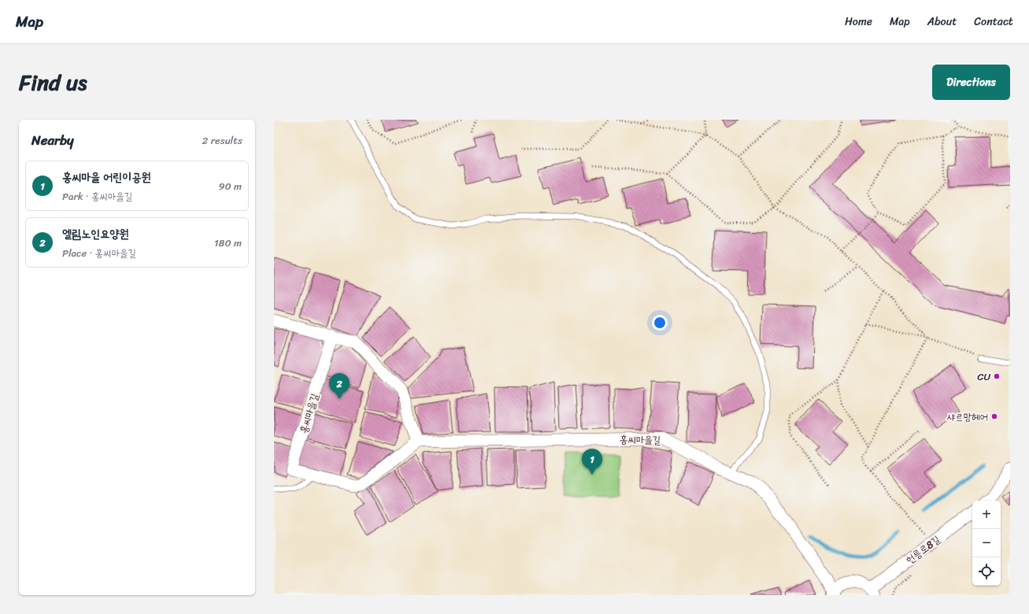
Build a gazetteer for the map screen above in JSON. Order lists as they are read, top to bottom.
{
  "streets": {
    "street": ["홍씨마을길", "헌릉로8길"]
  },
  "places": ["CU", "샤르망헤어"],
  "page": {
    "header": "Map",
    "nav": [
      "Home",
      "Map",
      "About",
      "Contact"
    ],
    "title": "Find us",
    "buttons": "Directions",
    "heading": ["Nearby", "2 results"],
    "list": [
      {
        "mark": "1",
        "name": "홍씨마을 어린이공원",
        "note": "Park · 홍씨마을길",
        "value": "90 m"
      },
      {
        "mark": "2",
        "name": "엘림노인요양원",
        "note": "Place · 홍씨마을길",
        "value": "180 m"
      }
    ],
    "pins": ["2", "1"],
    "map_buttons": ["+", "−"]
  }
}
